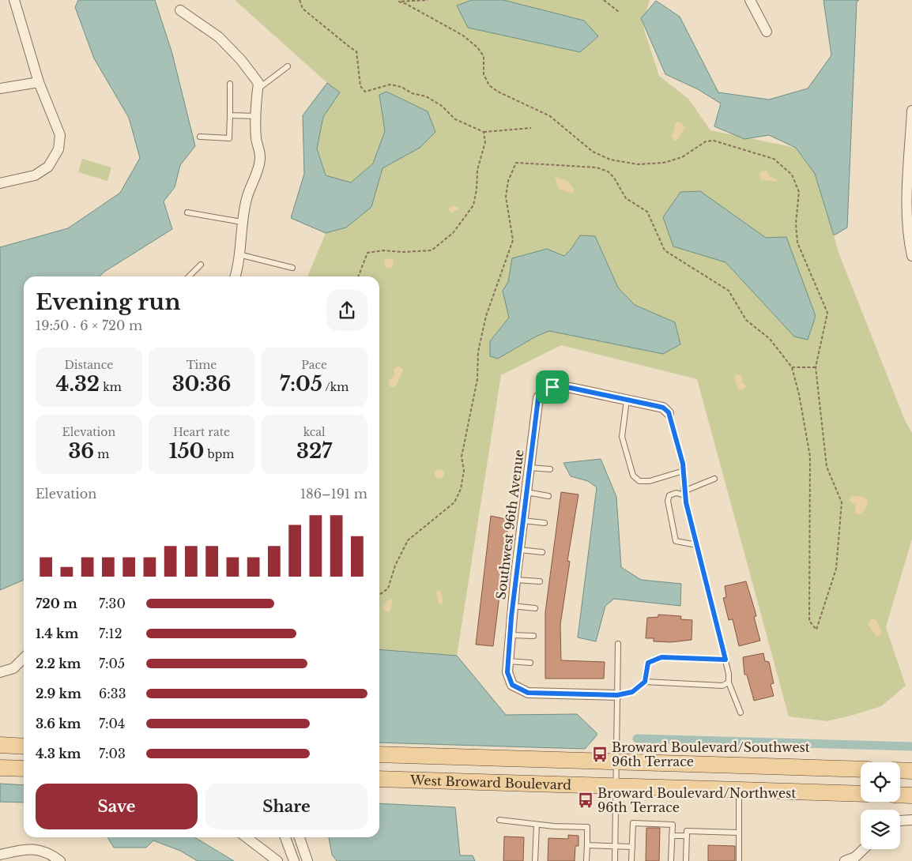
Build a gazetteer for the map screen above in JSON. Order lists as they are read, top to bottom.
{
  "streets": {
    "main road": ["West Broward Boulevard"],
    "street": ["Southwest 96th Avenue"]
  },
  "places": {
    "bus stop": ["Broward Boulevard/Southwest 96th Terrace", "Broward Boulevard/Northwest 96th Terrace"]
  },
  "page": {
    "heading": ["Evening run", "19:50 · 6 × 720 m"],
    "stats": [
      ["Distance", "4.32 km"],
      ["Time", "30:36"],
      ["Pace", "7:05 /km"],
      ["Elevation", "36 m"],
      ["Heart rate", "150 bpm"],
      ["kcal", "327"]
    ],
    "chart": ["Elevation", "186–191 m"],
    "list": [
      {
        "name": "720 m",
        "note": "7:30"
      },
      {
        "name": "1.4 km",
        "note": "7:12"
      },
      {
        "name": "2.2 km",
        "note": "7:05"
      },
      {
        "name": "2.9 km",
        "note": "6:33"
      },
      {
        "name": "3.6 km",
        "note": "7:04"
      },
      {
        "name": "4.3 km",
        "note": "7:03"
      }
    ],
    "buttons": ["Save", "Share"]
  }
}
